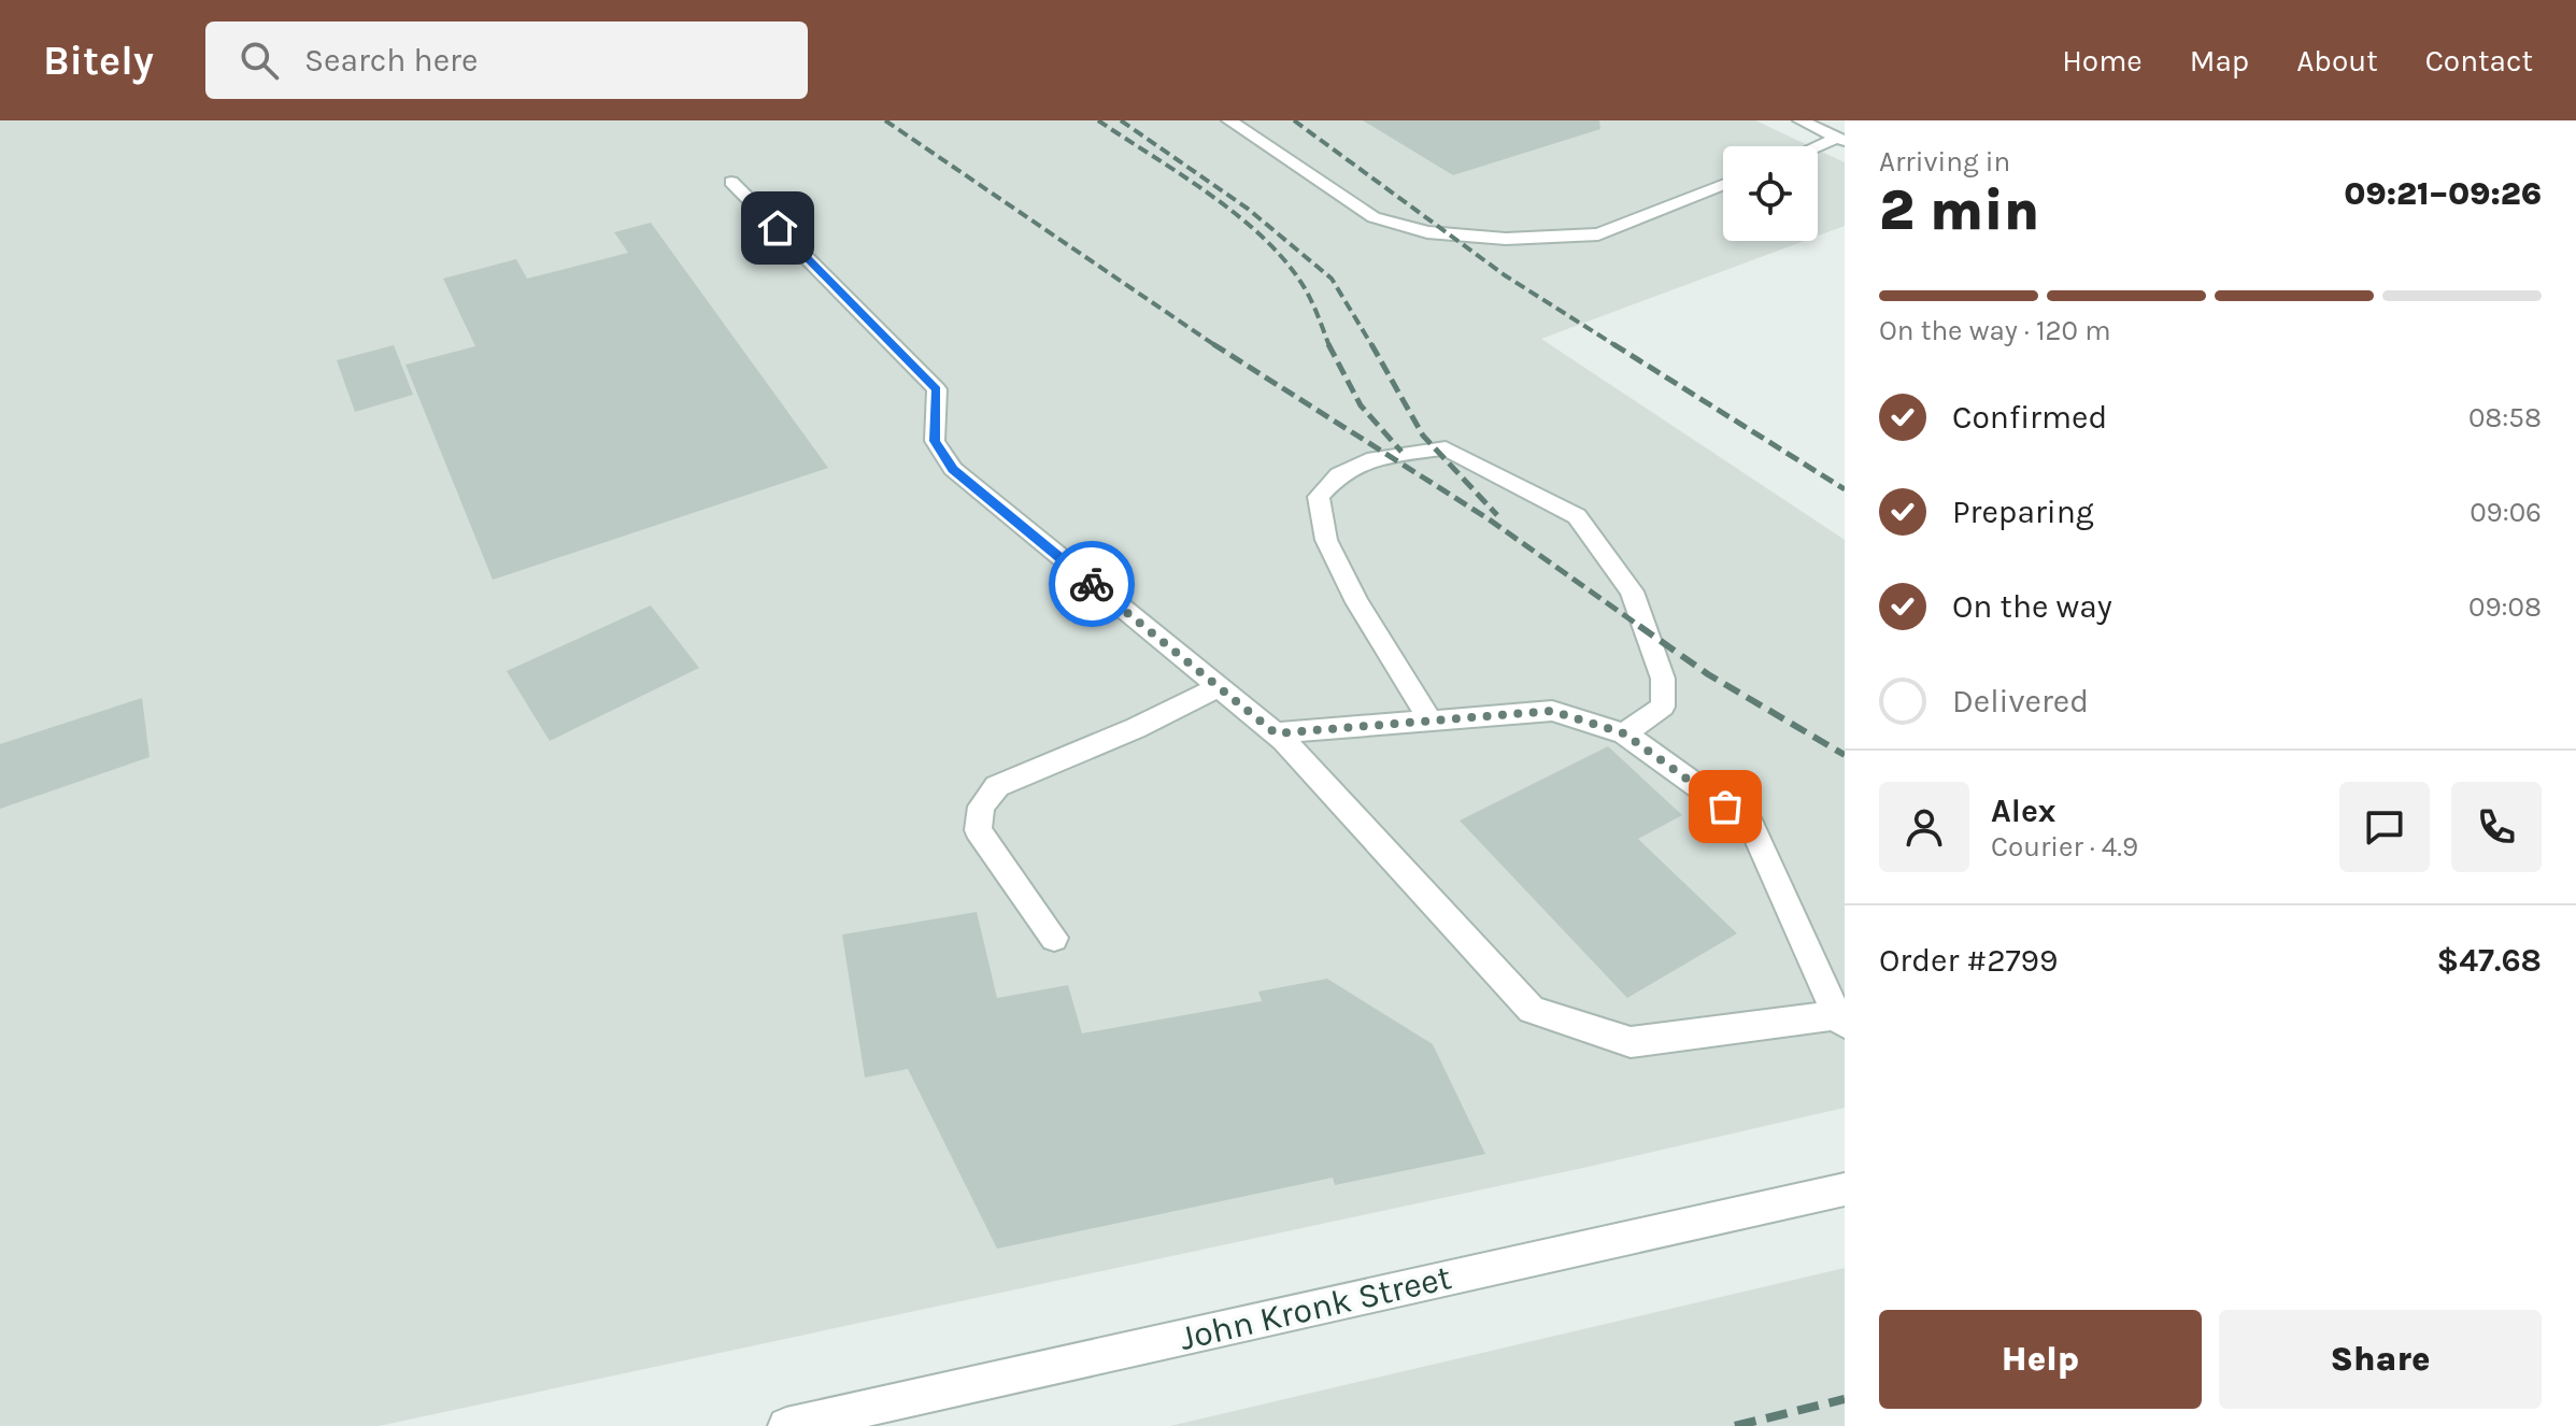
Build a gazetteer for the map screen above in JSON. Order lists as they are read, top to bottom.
{
  "streets": {
    "street": ["John Kronk Street"]
  },
  "page": {
    "header": "Bitely",
    "search": "Search here",
    "nav": [
      "Home",
      "Map",
      "About",
      "Contact"
    ],
    "heading": ["2 min", "Arriving in", "09:21–09:26"],
    "panel": [
      "Alex",
      "Courier · 4.9",
      "Order #2799",
      "$47.68"
    ],
    "bar": "On the way · 120 m",
    "list": [
      ["Confirmed", "08:58"],
      ["Preparing", "09:06"],
      ["On the way", "09:08"],
      "Delivered"
    ],
    "buttons": ["Help", "Share"]
  }
}
